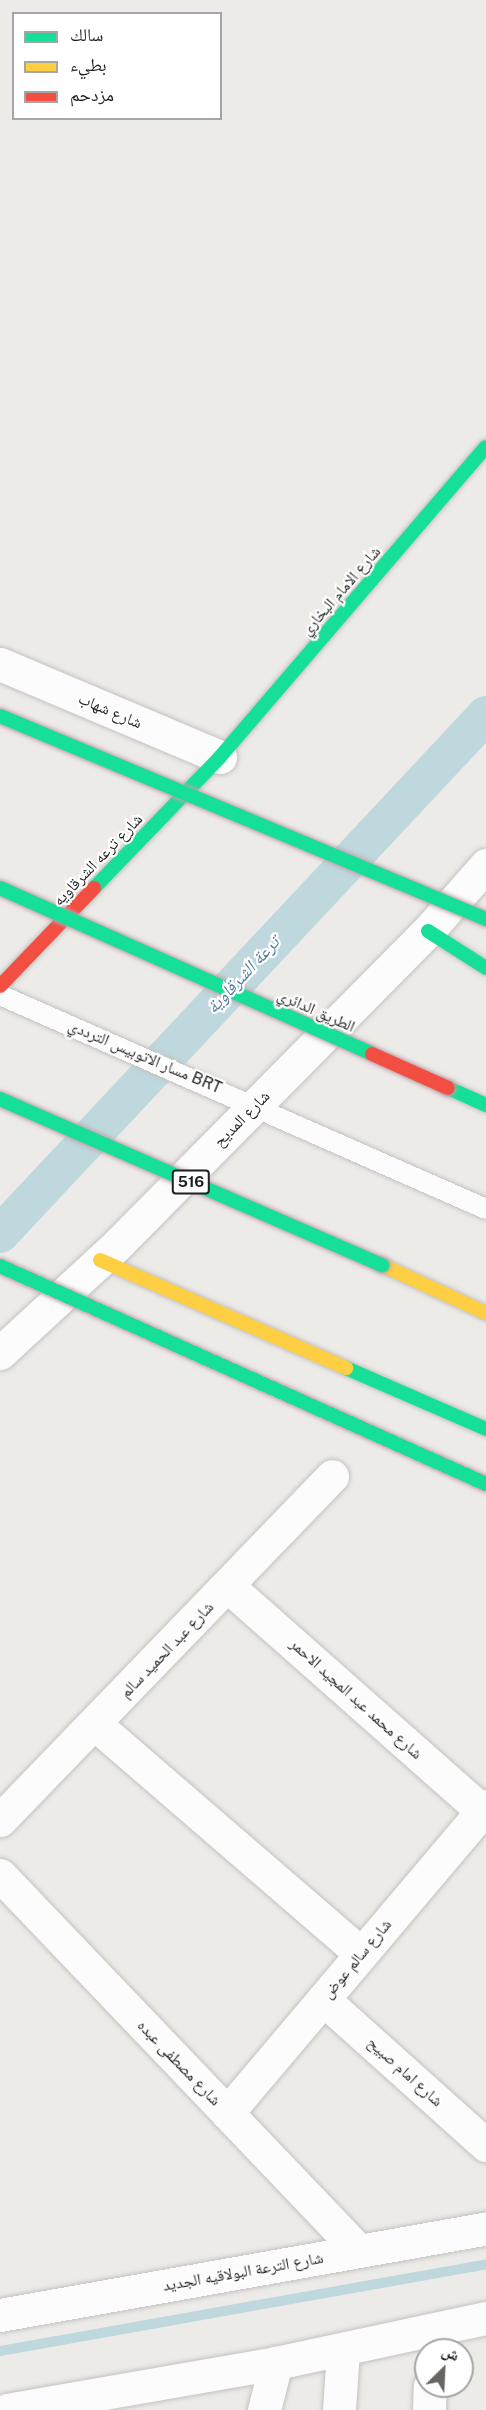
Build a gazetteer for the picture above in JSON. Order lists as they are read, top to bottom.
{
  "streets": {
    "main road": [
      "شارع الامام البخاري",
      "شارع ترعه الشرقاويه",
      "الطريق الدائري",
      "516"
    ],
    "street": [
      "شارع شهاب",
      "شارع المديح",
      "شارع عبد الحميد سالم",
      "شارع محمد عبد المجيد الاحمر",
      "شارع سالم عوض",
      "شارع مصطفى عبده",
      "شارع امام صبيح",
      "شارع الترعة البولاقيه الجديد"
    ],
    "lane": ["مسار الاتوبيس الترددي BRT"]
  },
  "crossings": [
    ["شارع الامام البخاري", "شارع شهاب"],
    ["شارع الامام البخاري", "شارع ترعه الشرقاويه"],
    ["شارع شهاب", "شارع ترعه الشرقاويه"],
    ["شارع عبد الحميد سالم", "شارع محمد عبد المجيد الاحمر"],
    ["شارع محمد عبد المجيد الاحمر", "شارع سالم عوض"],
    ["شارع سالم عوض", "شارع مصطفى عبده"],
    ["شارع سالم عوض", "شارع امام صبيح"],
    ["شارع مصطفى عبده", "شارع الترعة البولاقيه الجديد"]
  ],
  "water": ["ترعة الشرقاوية"],
  "legend": ["سالك", "بطيء", "مزدحم"],
  "north": "top right"
}
